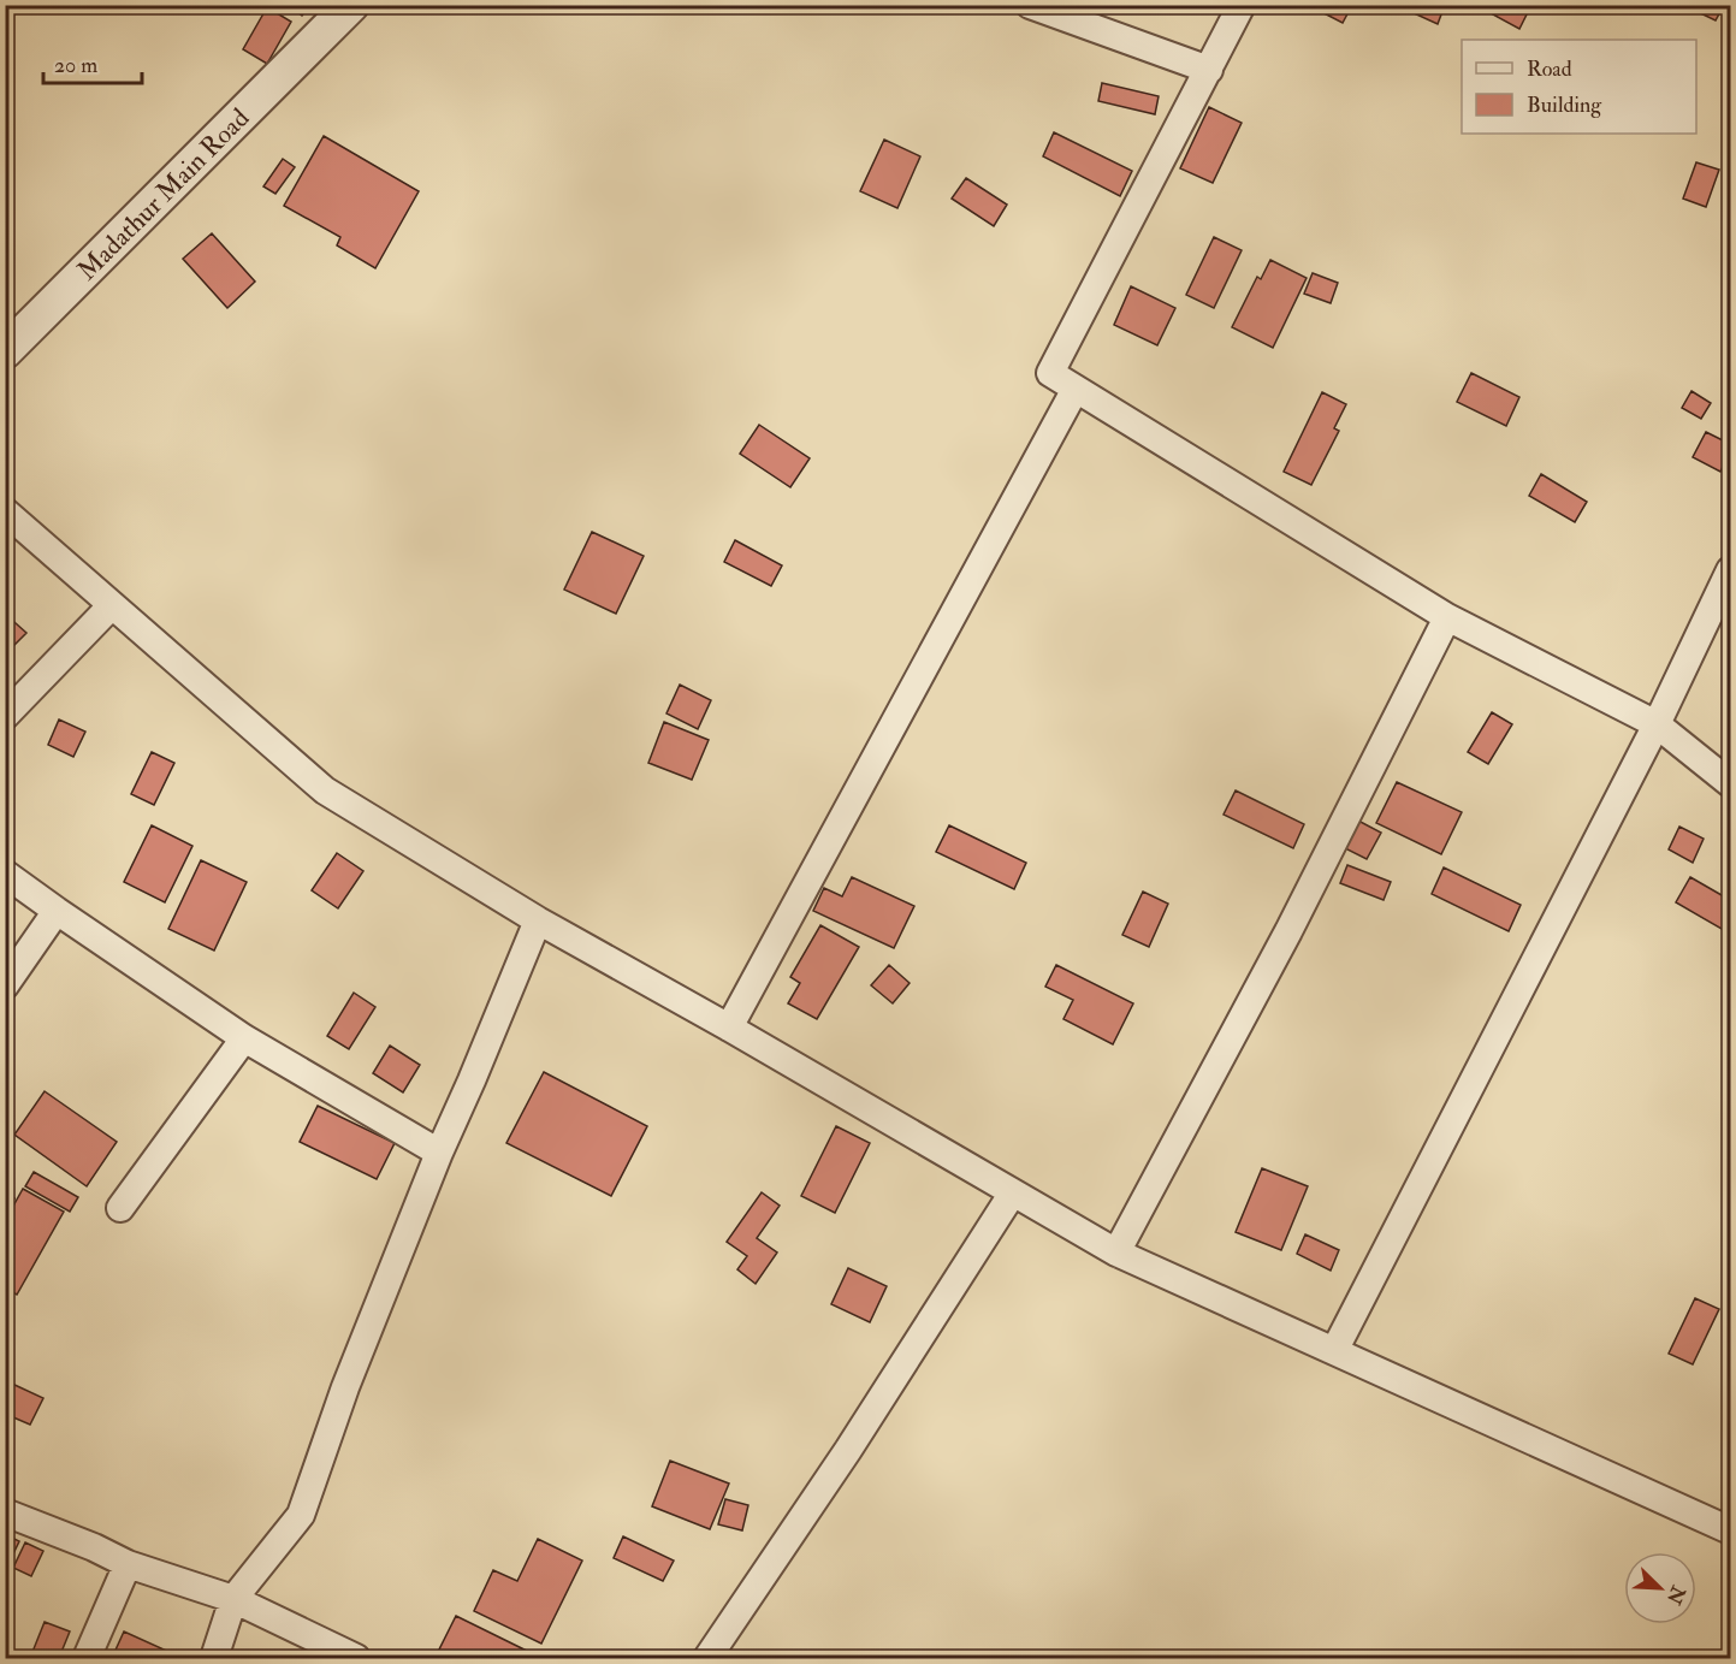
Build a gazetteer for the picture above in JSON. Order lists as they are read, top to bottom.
{
  "streets": {
    "street": ["Madathur Main Road"]
  },
  "legend": ["Road", "Building"],
  "scale_bar": "20 m",
  "north": "bottom right"
}
